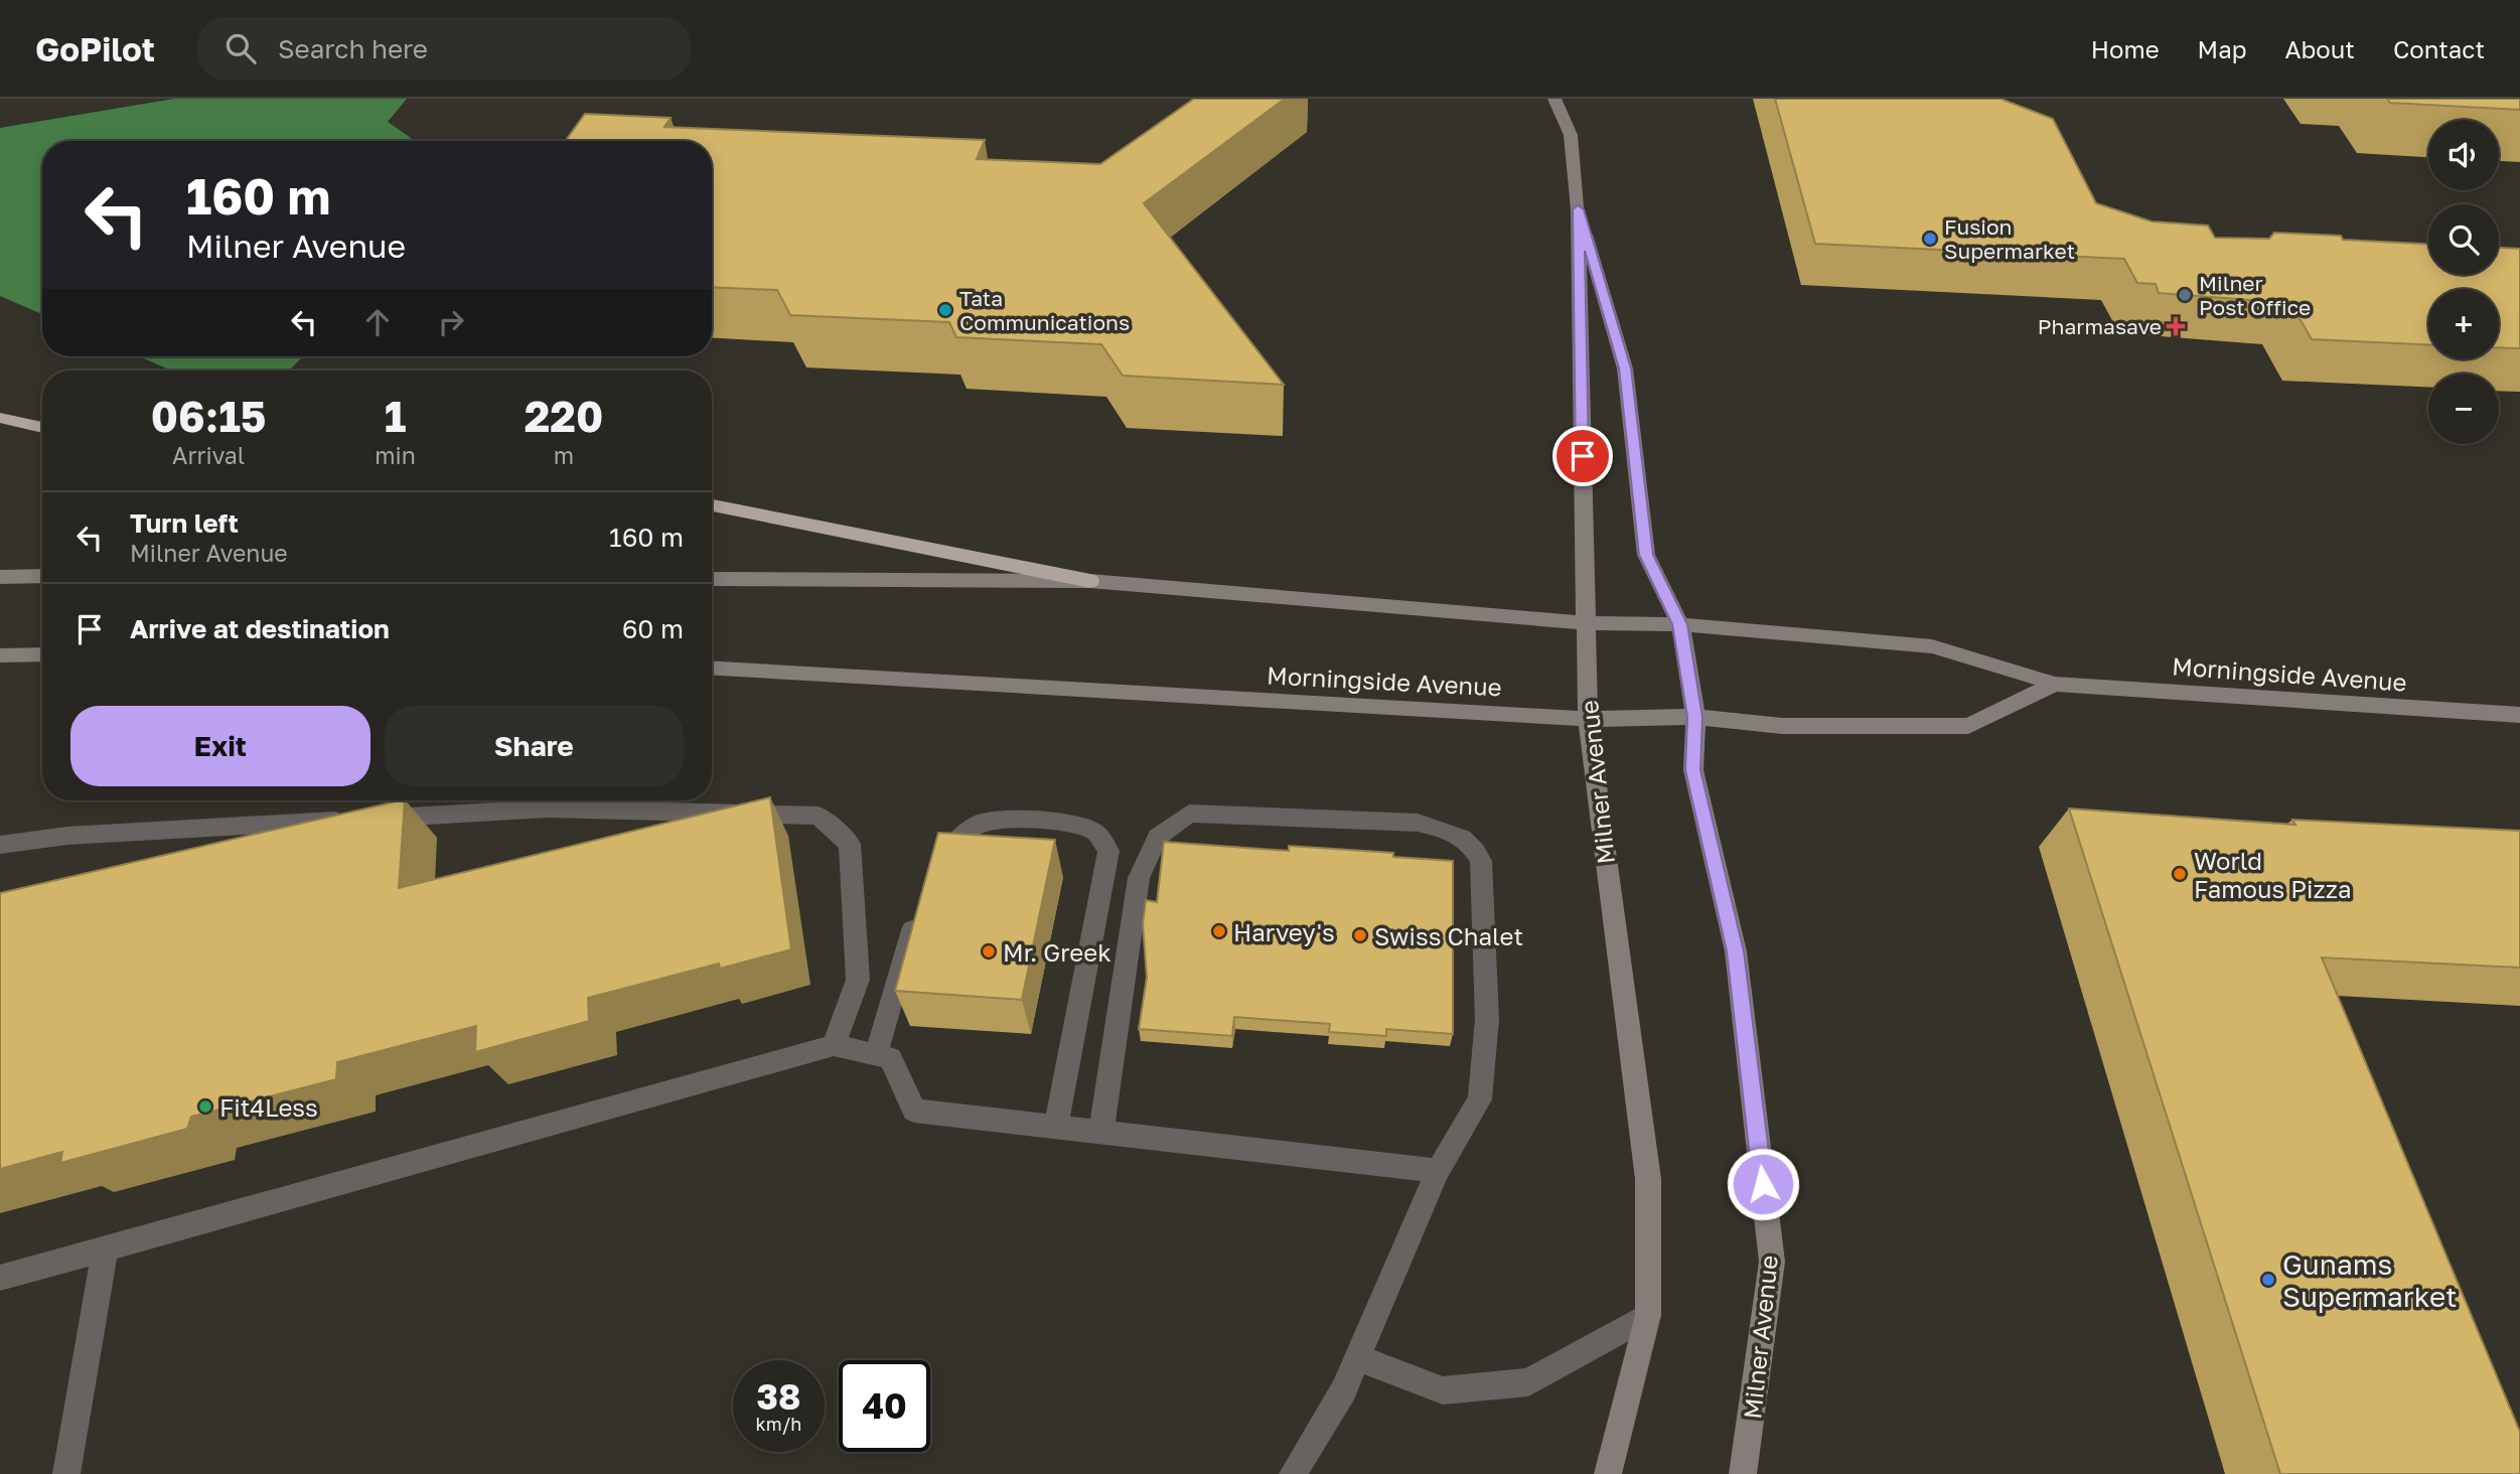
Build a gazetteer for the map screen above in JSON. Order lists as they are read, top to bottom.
{
  "streets": {
    "main road": ["Morningside Avenue", "Milner Avenue"]
  },
  "crossings": [
    ["Morningside Avenue", "Milner Avenue"]
  ],
  "places": {
    "other": [
      "Fusion Supermarket",
      "Milner Post Office",
      "Tata Communications",
      "World Famous Pizza",
      "Harvey's",
      "Swiss Chalet",
      "Mr. Greek",
      "Fit4Less",
      "Gunams Supermarket"
    ],
    "health": ["Pharmasave"]
  },
  "page": {
    "header": "GoPilot",
    "search": "Search here",
    "nav": [
      "Home",
      "Map",
      "About",
      "Contact"
    ],
    "map_buttons": ["+", "−"],
    "turn": ["160 m", "Milner Avenue"],
    "eta": [
      "06:15",
      "Arrival",
      "1",
      "min",
      "220",
      "m"
    ],
    "list": [
      {
        "name": "Turn left",
        "note": "Milner Avenue",
        "value": "160 m"
      },
      {
        "name": "Arrive at destination",
        "value": "60 m"
      }
    ],
    "buttons": ["Exit", "Share"],
    "speed": "38 km/h",
    "limit": "40"
  }
}
